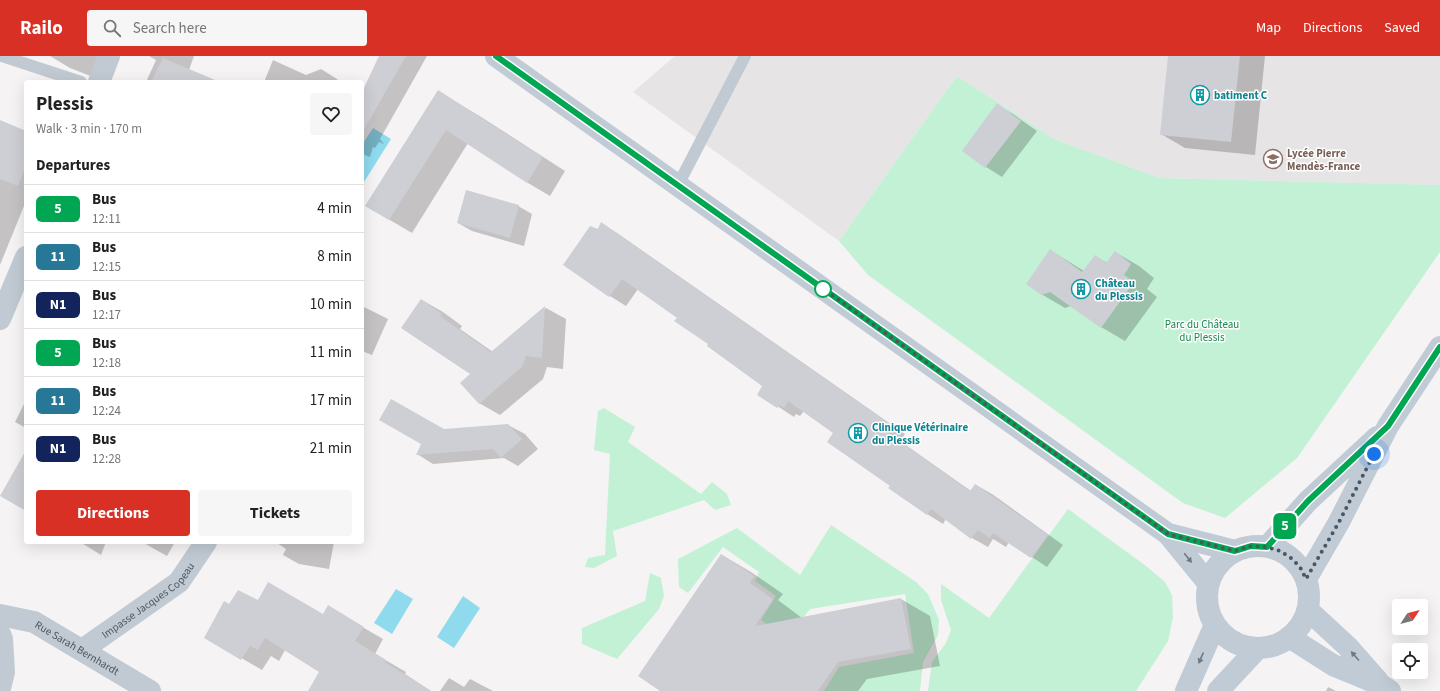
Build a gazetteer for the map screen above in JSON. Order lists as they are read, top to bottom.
{
  "streets": {
    "street": ["Impasse Jacques Copeau", "Rue Sarah Bernhardt"]
  },
  "crossings": [
    ["Impasse Jacques Copeau", "Rue Sarah Bernhardt"]
  ],
  "parks": ["Parc du Château du Plessis"],
  "places": {
    "building": ["batiment C", "Château du Plessis", "Clinique Vétérinaire du Plessis"],
    "school or university": ["Lycée Pierre Mendès-France"]
  },
  "lines": ["bus line 5"],
  "north": "top right",
  "page": {
    "header": "Railo",
    "search": "Search here",
    "nav": ["Map", "Directions", "Saved"],
    "on_map": "5",
    "heading": [
      ["Plessis", "Walk · 3 min · 170 m"],
      "Departures"
    ],
    "list": [
      {
        "mark": "5",
        "name": "Bus",
        "note": "12:11",
        "value": "4 min"
      },
      {
        "mark": "11",
        "name": "Bus",
        "note": "12:15",
        "value": "8 min"
      },
      {
        "mark": "N1",
        "name": "Bus",
        "note": "12:17",
        "value": "10 min"
      },
      {
        "mark": "5",
        "name": "Bus",
        "note": "12:18",
        "value": "11 min"
      },
      {
        "mark": "11",
        "name": "Bus",
        "note": "12:24",
        "value": "17 min"
      },
      {
        "mark": "N1",
        "name": "Bus",
        "note": "12:28",
        "value": "21 min"
      }
    ],
    "buttons": ["Directions", "Tickets"]
  }
}
